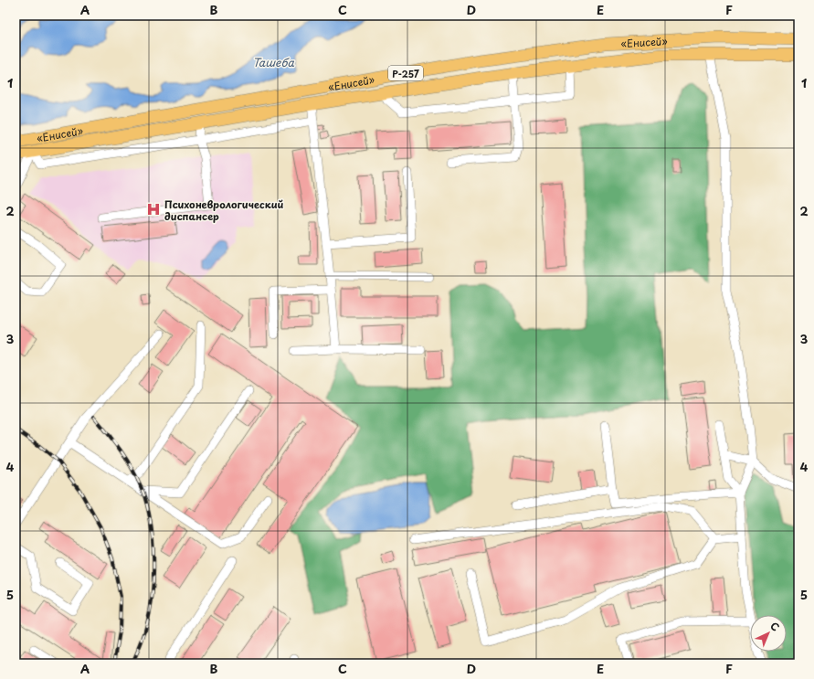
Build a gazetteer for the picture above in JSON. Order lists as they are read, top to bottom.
{
  "streets": {
    "highway": ["«Енисей»", "Р-257"]
  },
  "water": ["Ташеба"],
  "places": {
    "hospital": ["Психоневрологический диспансер"]
  },
  "north": "top right",
  "grid": {
    "columns": [
      "A",
      "B",
      "C",
      "D",
      "E",
      "F"
    ],
    "rows": [
      "1",
      "2",
      "3",
      "4",
      "5"
    ]
  }
}
